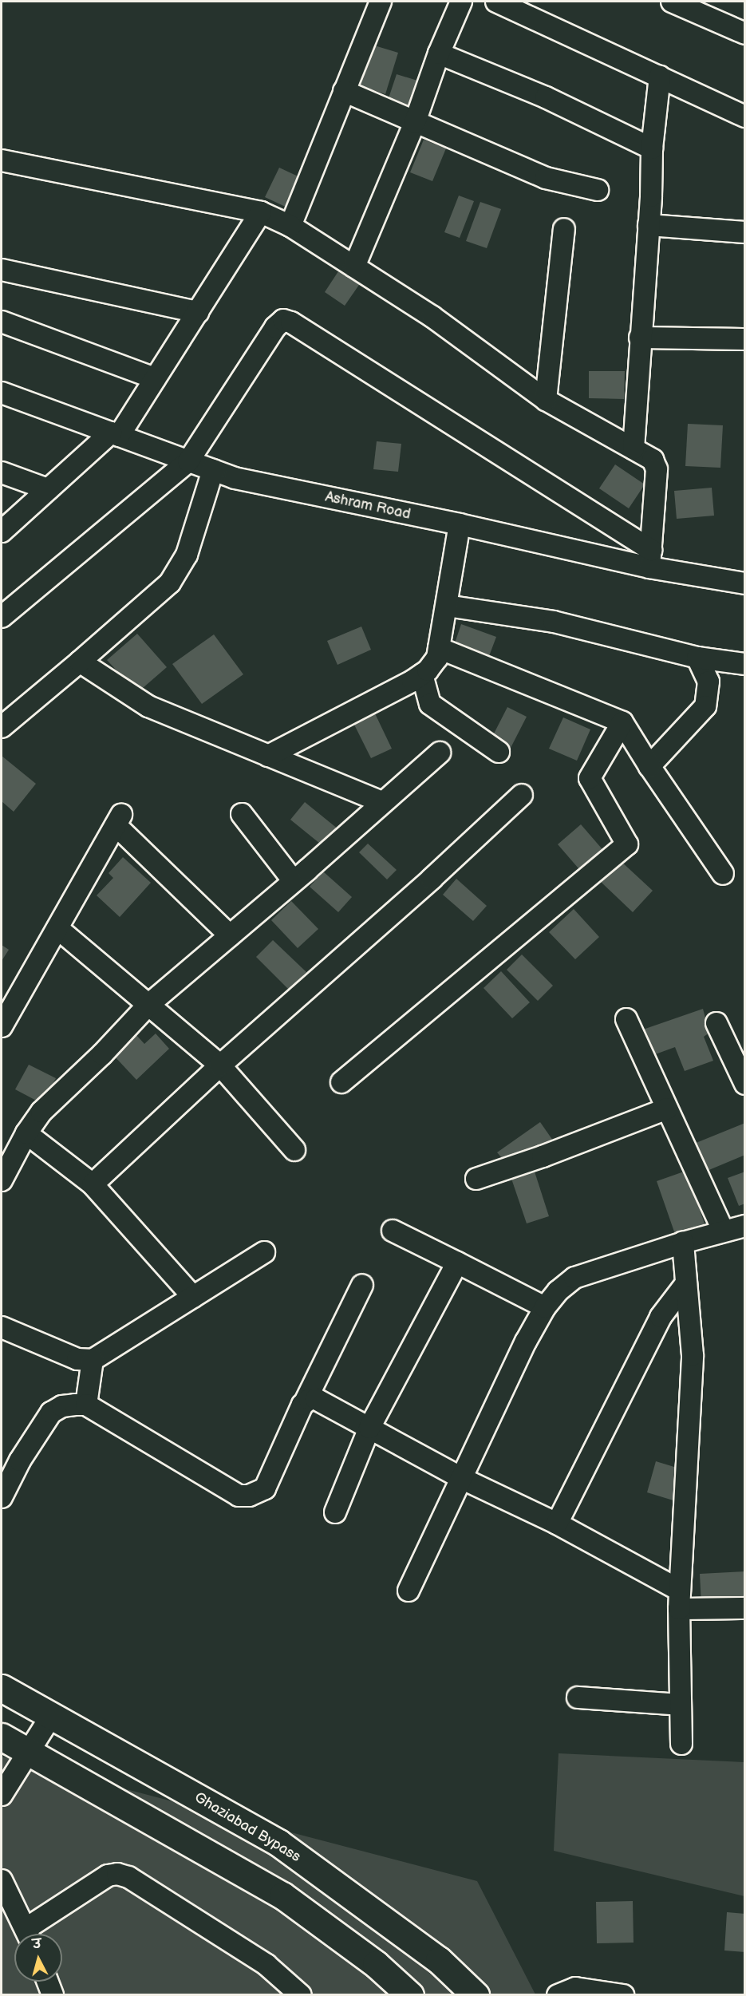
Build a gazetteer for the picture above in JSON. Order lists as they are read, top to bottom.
{
  "streets": {
    "main road": ["Ghaziabad Bypass"],
    "street": ["Ashram Road"]
  },
  "north": "top"
}
